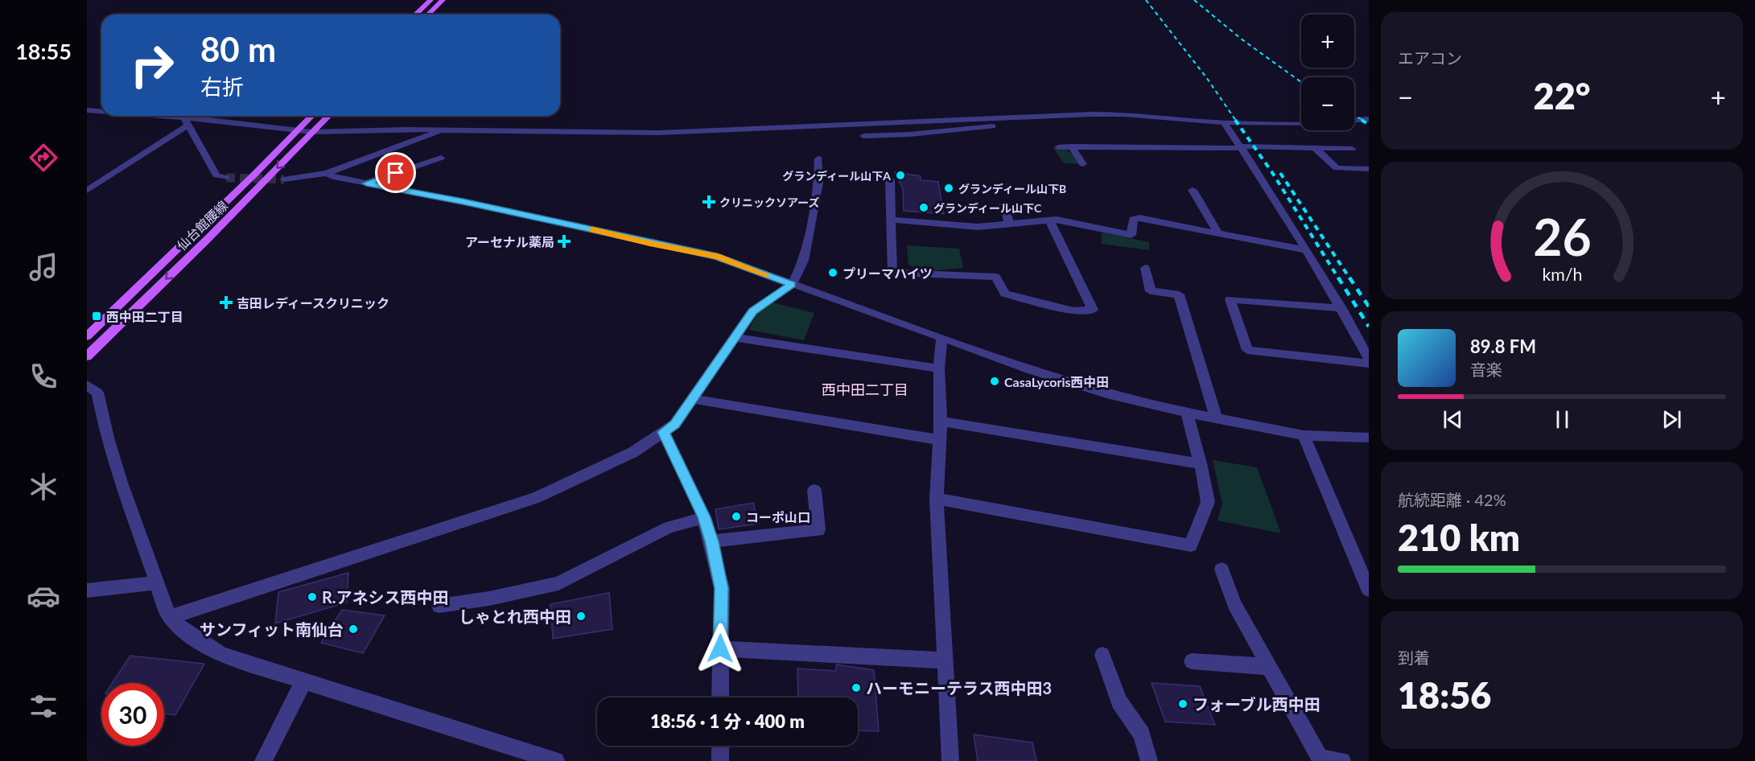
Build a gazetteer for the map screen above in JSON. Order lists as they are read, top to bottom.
{
  "streets": {
    "main road": ["仙台館腰線"]
  },
  "districts": ["西中田二丁目"],
  "places": {
    "other": [
      "グランディール山下A",
      "グランディール山下B",
      "グランディール山下C",
      "プリーマハイツ",
      "CasaLycoris西中田",
      "コーポ山口",
      "R.アネシス西中田",
      "しゃとれ西中田",
      "サンフィット南仙台",
      "ハーモニーテラス西中田3",
      "フォーブル西中田"
    ],
    "health": ["クリニックソアーズ", "アーセナル薬局", "吉田レディースクリニック"],
    "transit": ["西中田二丁目"]
  },
  "page": {
    "tabs": "18:55",
    "tile": [
      "エアコン",
      ["航続距離 · 42%", "210 km"],
      ["到着", "18:56"]
    ],
    "map_buttons": ["+", "−"],
    "turn": ["80 m", "右折"],
    "heat": ["−", "22°", "+"],
    "song": ["89.8 FM", "音楽"],
    "limit": "30",
    "trip": "18:56 · 1 分 · 400 m",
    "gauge": ["26", "km/h"]
  }
}
